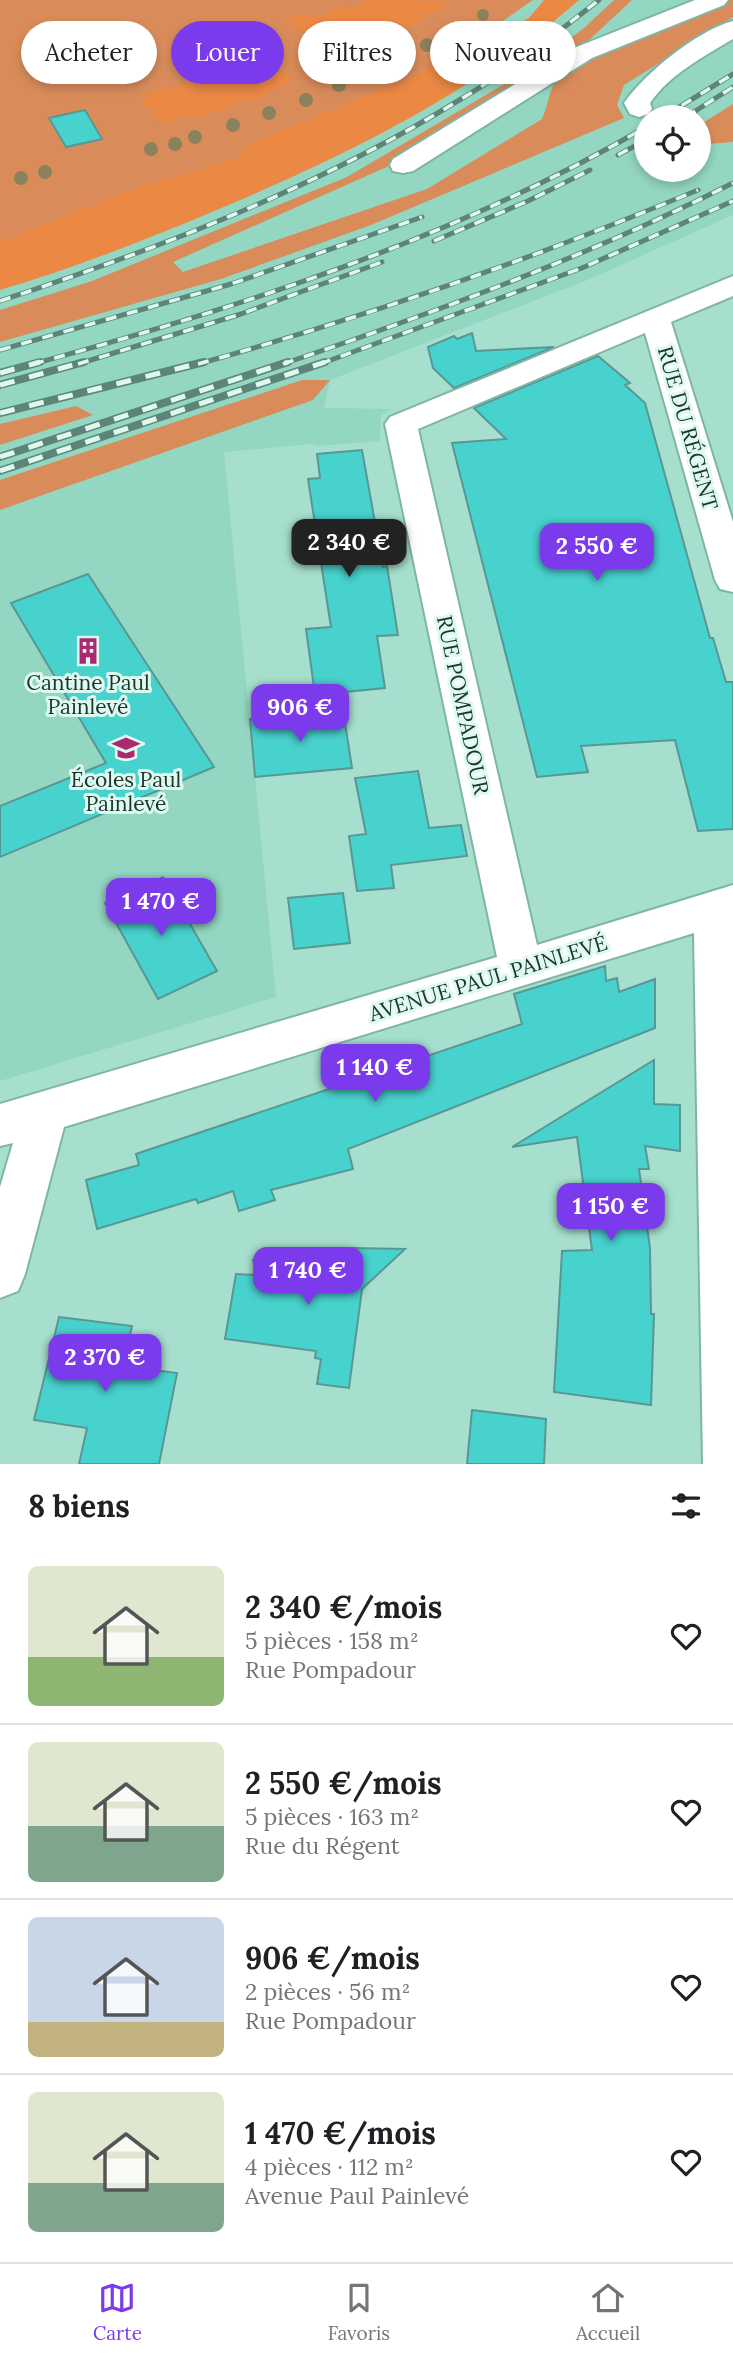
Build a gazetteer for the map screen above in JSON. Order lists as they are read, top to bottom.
{
  "streets": {
    "street": ["RUE DU RÉGENT", "RUE POMPADOUR", "AVENUE PAUL PAINLEVÉ"]
  },
  "crossings": [
    ["RUE DU RÉGENT", "RUE POMPADOUR"],
    ["RUE POMPADOUR", "AVENUE PAUL PAINLEVÉ"]
  ],
  "places": {
    "building": ["Cantine Paul Painlevé"],
    "school or university": ["Écoles Paul Painlevé"]
  },
  "page": {
    "chip": [
      "Acheter",
      "Louer",
      "Filtres",
      "Nouveau"
    ],
    "price": [
      "2 340 €",
      "2 550 €",
      "906 €",
      "1 470 €",
      "1 140 €",
      "1 150 €",
      "1 740 €",
      "2 370 €"
    ],
    "heading": "8 biens",
    "list": [
      {
        "name": "2 340 €/mois",
        "note": "5 pièces · 158 m² · Rue Pompadour"
      },
      {
        "name": "2 550 €/mois",
        "note": "5 pièces · 163 m² · Rue du Régent"
      },
      {
        "name": "906 €/mois",
        "note": "2 pièces · 56 m² · Rue Pompadour"
      },
      {
        "name": "1 470 €/mois",
        "note": "4 pièces · 112 m² · Avenue Paul Painlevé"
      }
    ],
    "tabs": ["Carte", "Favoris", "Accueil"]
  }
}
